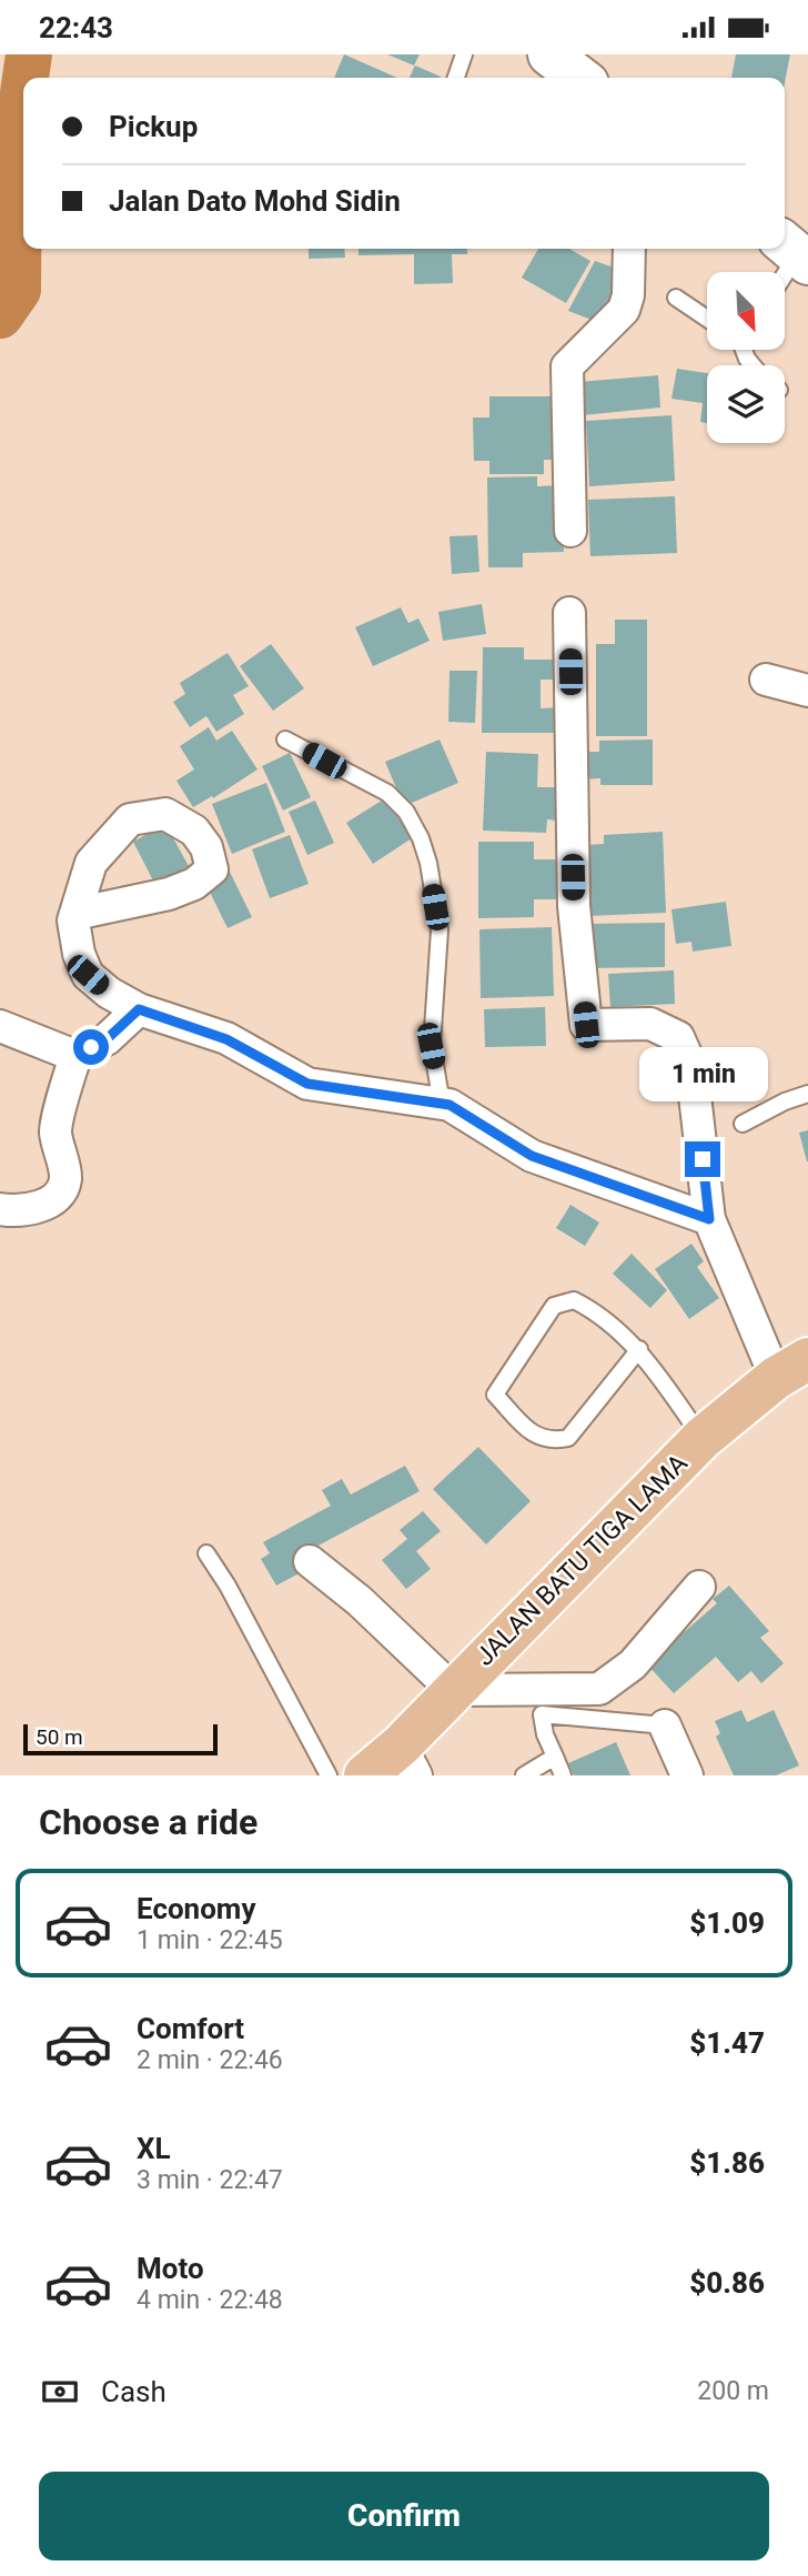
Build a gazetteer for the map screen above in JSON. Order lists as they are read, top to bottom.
{
  "streets": {
    "main road": ["JALAN BATU TIGA LAMA"]
  },
  "scale_bar": "50 m",
  "north": "bottom right",
  "page": {
    "status": "22:43",
    "banner": ["Pickup", "Jalan Dato Mohd Sidin"],
    "bubble": "1 min",
    "scale": "50 m",
    "heading": "Choose a ride",
    "list": [
      {
        "name": "Economy",
        "note": "1 min · 22:45",
        "value": "$1.09"
      },
      {
        "name": "Comfort",
        "note": "2 min · 22:46",
        "value": "$1.47"
      },
      {
        "name": "XL",
        "note": "3 min · 22:47",
        "value": "$1.86"
      },
      {
        "name": "Moto",
        "note": "4 min · 22:48",
        "value": "$0.86"
      }
    ],
    "pay": ["Cash", "200 m"],
    "buttons": "Confirm"
  }
}
